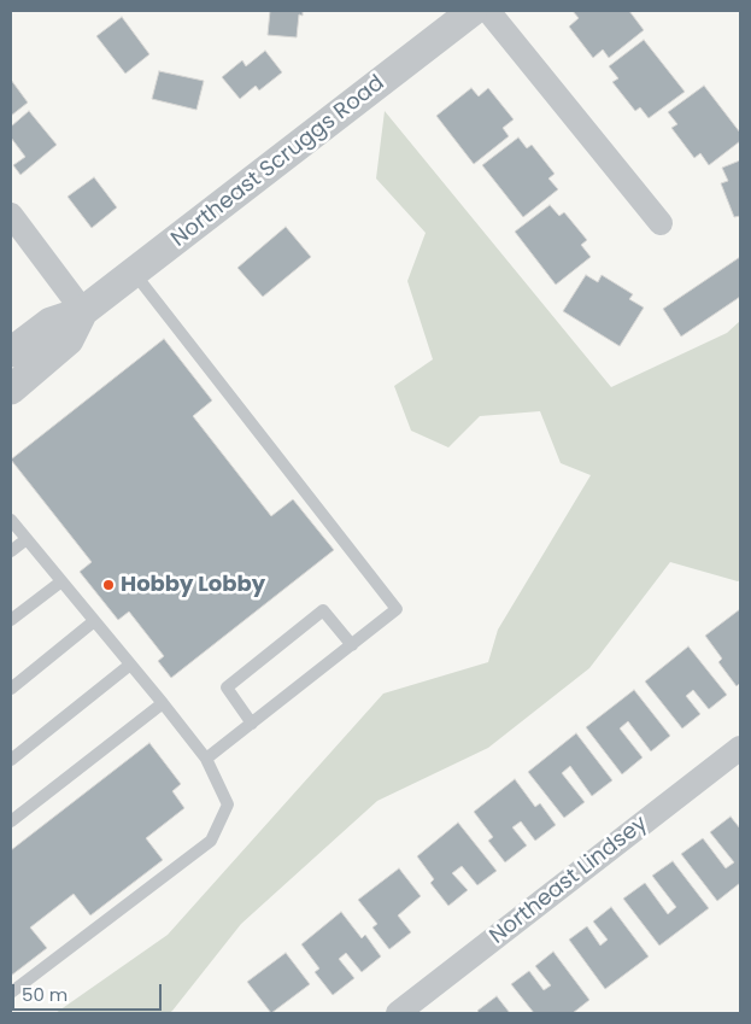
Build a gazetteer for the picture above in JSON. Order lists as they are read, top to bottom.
{
  "streets": {
    "street": ["Northeast Scruggs Road", "Northeast Lindsey"]
  },
  "places": ["Hobby Lobby"],
  "scale_bar": "50 m"
}
